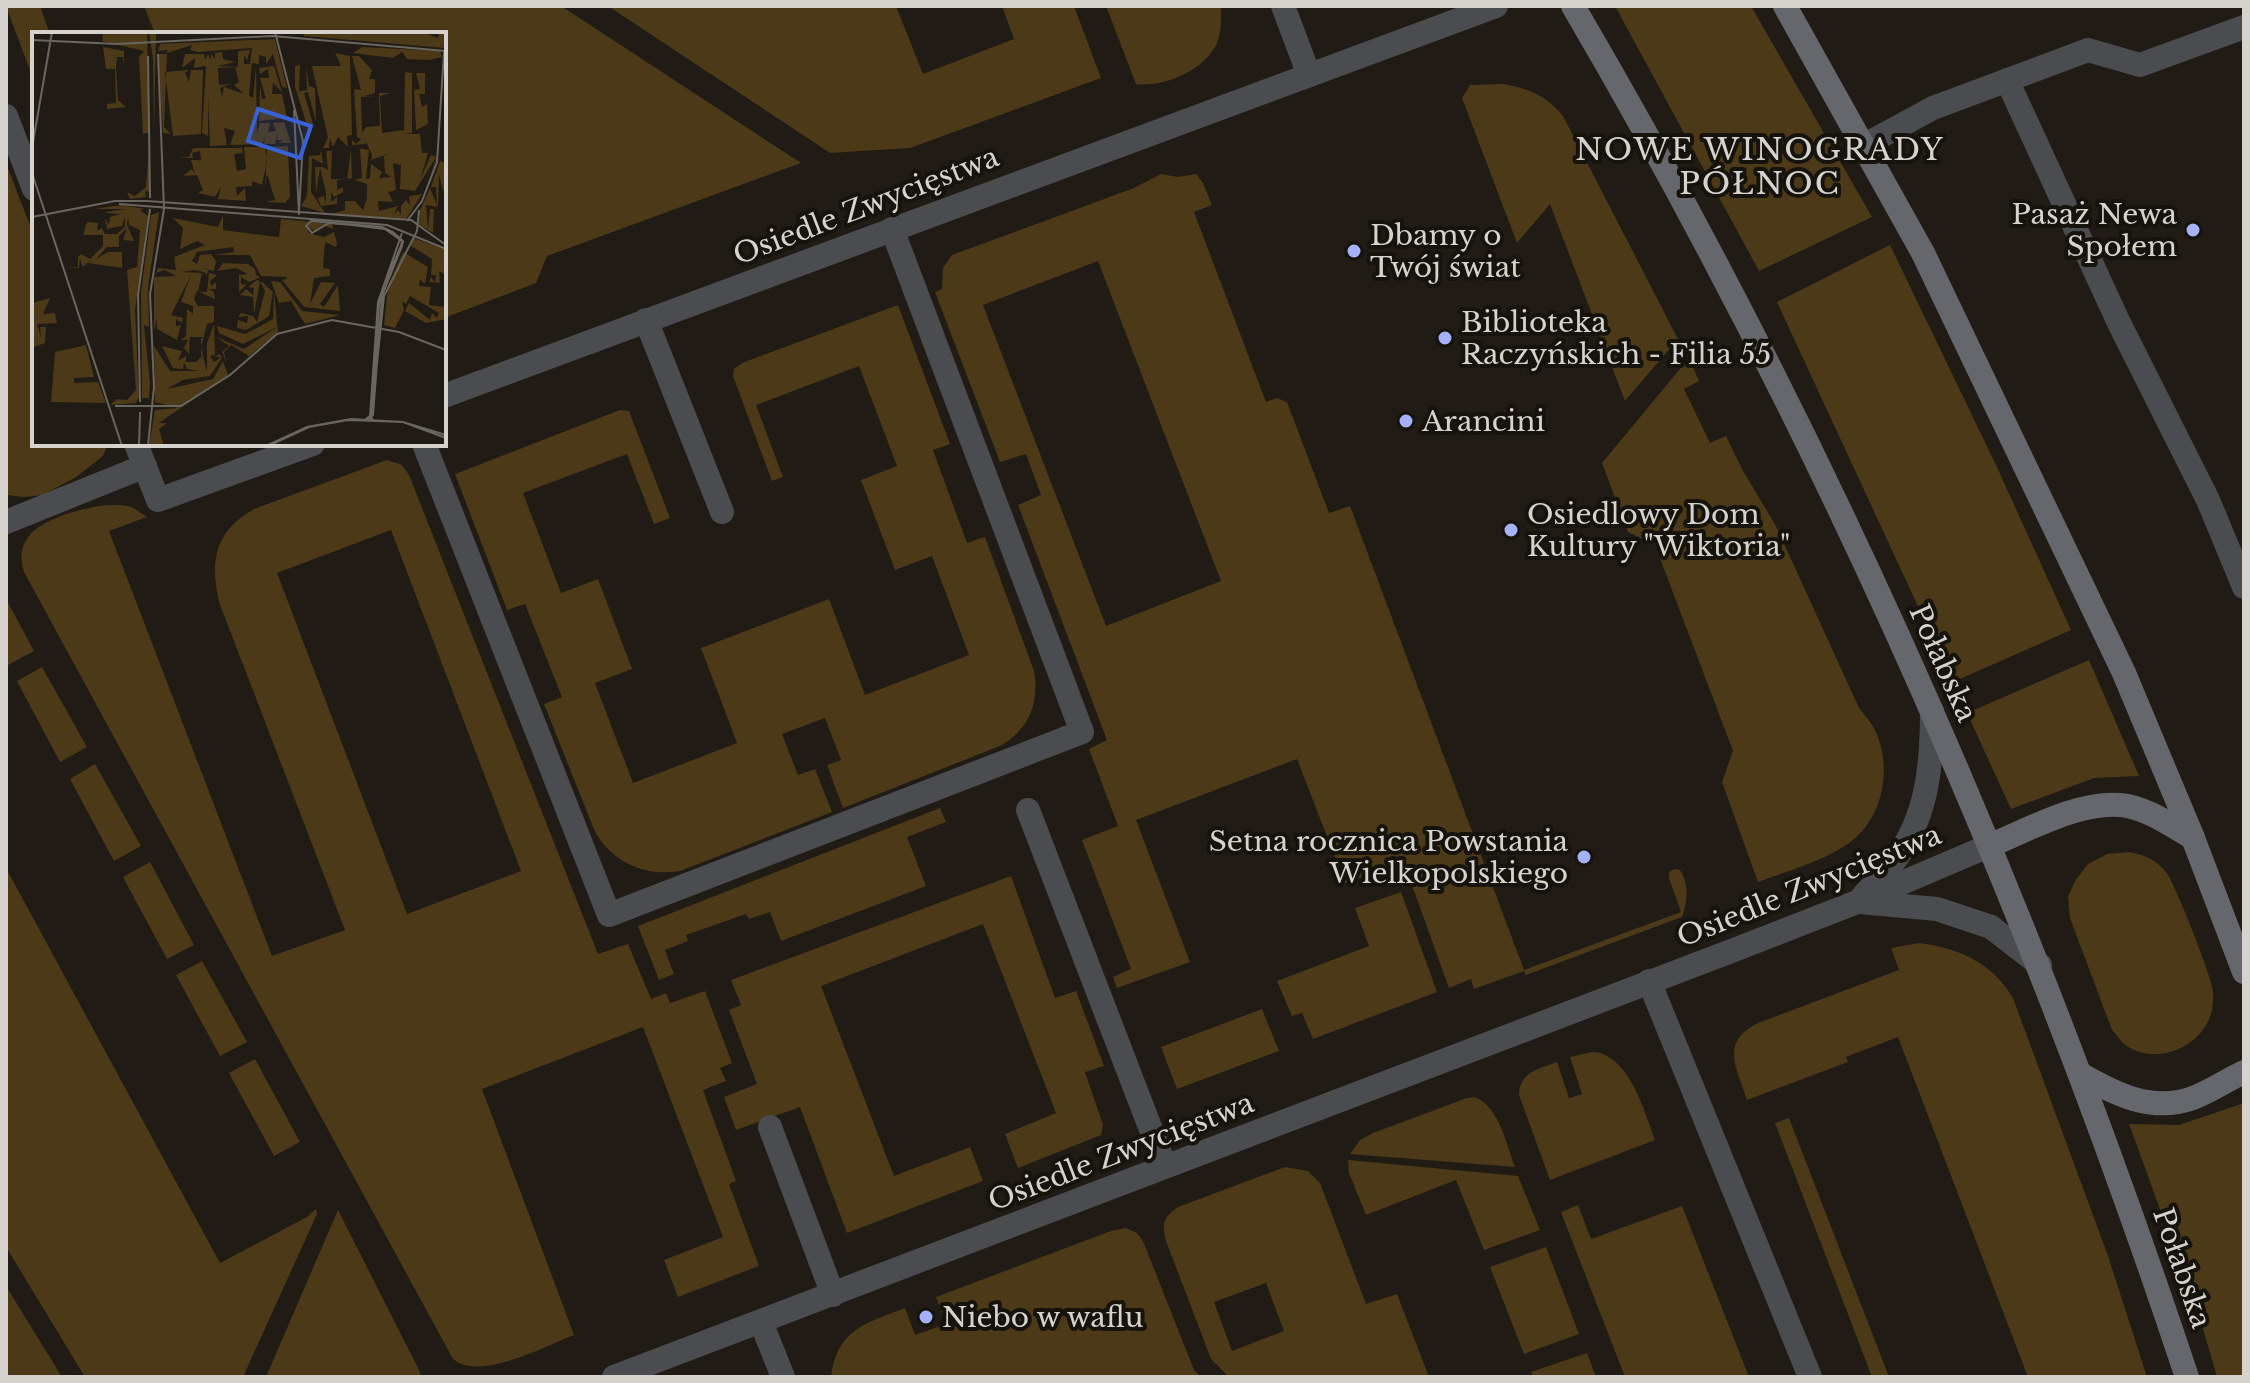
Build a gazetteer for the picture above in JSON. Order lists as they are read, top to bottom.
{
  "streets": {
    "street": ["Osiedle Zwycięstwa", "Połabska"]
  },
  "crossings": [
    ["Osiedle Zwycięstwa", "Połabska"]
  ],
  "districts": ["NOWE WINOGRADY PÓŁNOC"],
  "places": [
    "Pasaż Newa Społem",
    "Dbamy o Twój świat",
    "Biblioteka Raczyńskich - Filia 55",
    "Arancini",
    "Osiedlowy Dom Kultury \"Wiktoria\"",
    "Setna rocznica Powstania Wielkopolskiego",
    "Niebo w waflu"
  ]
}
